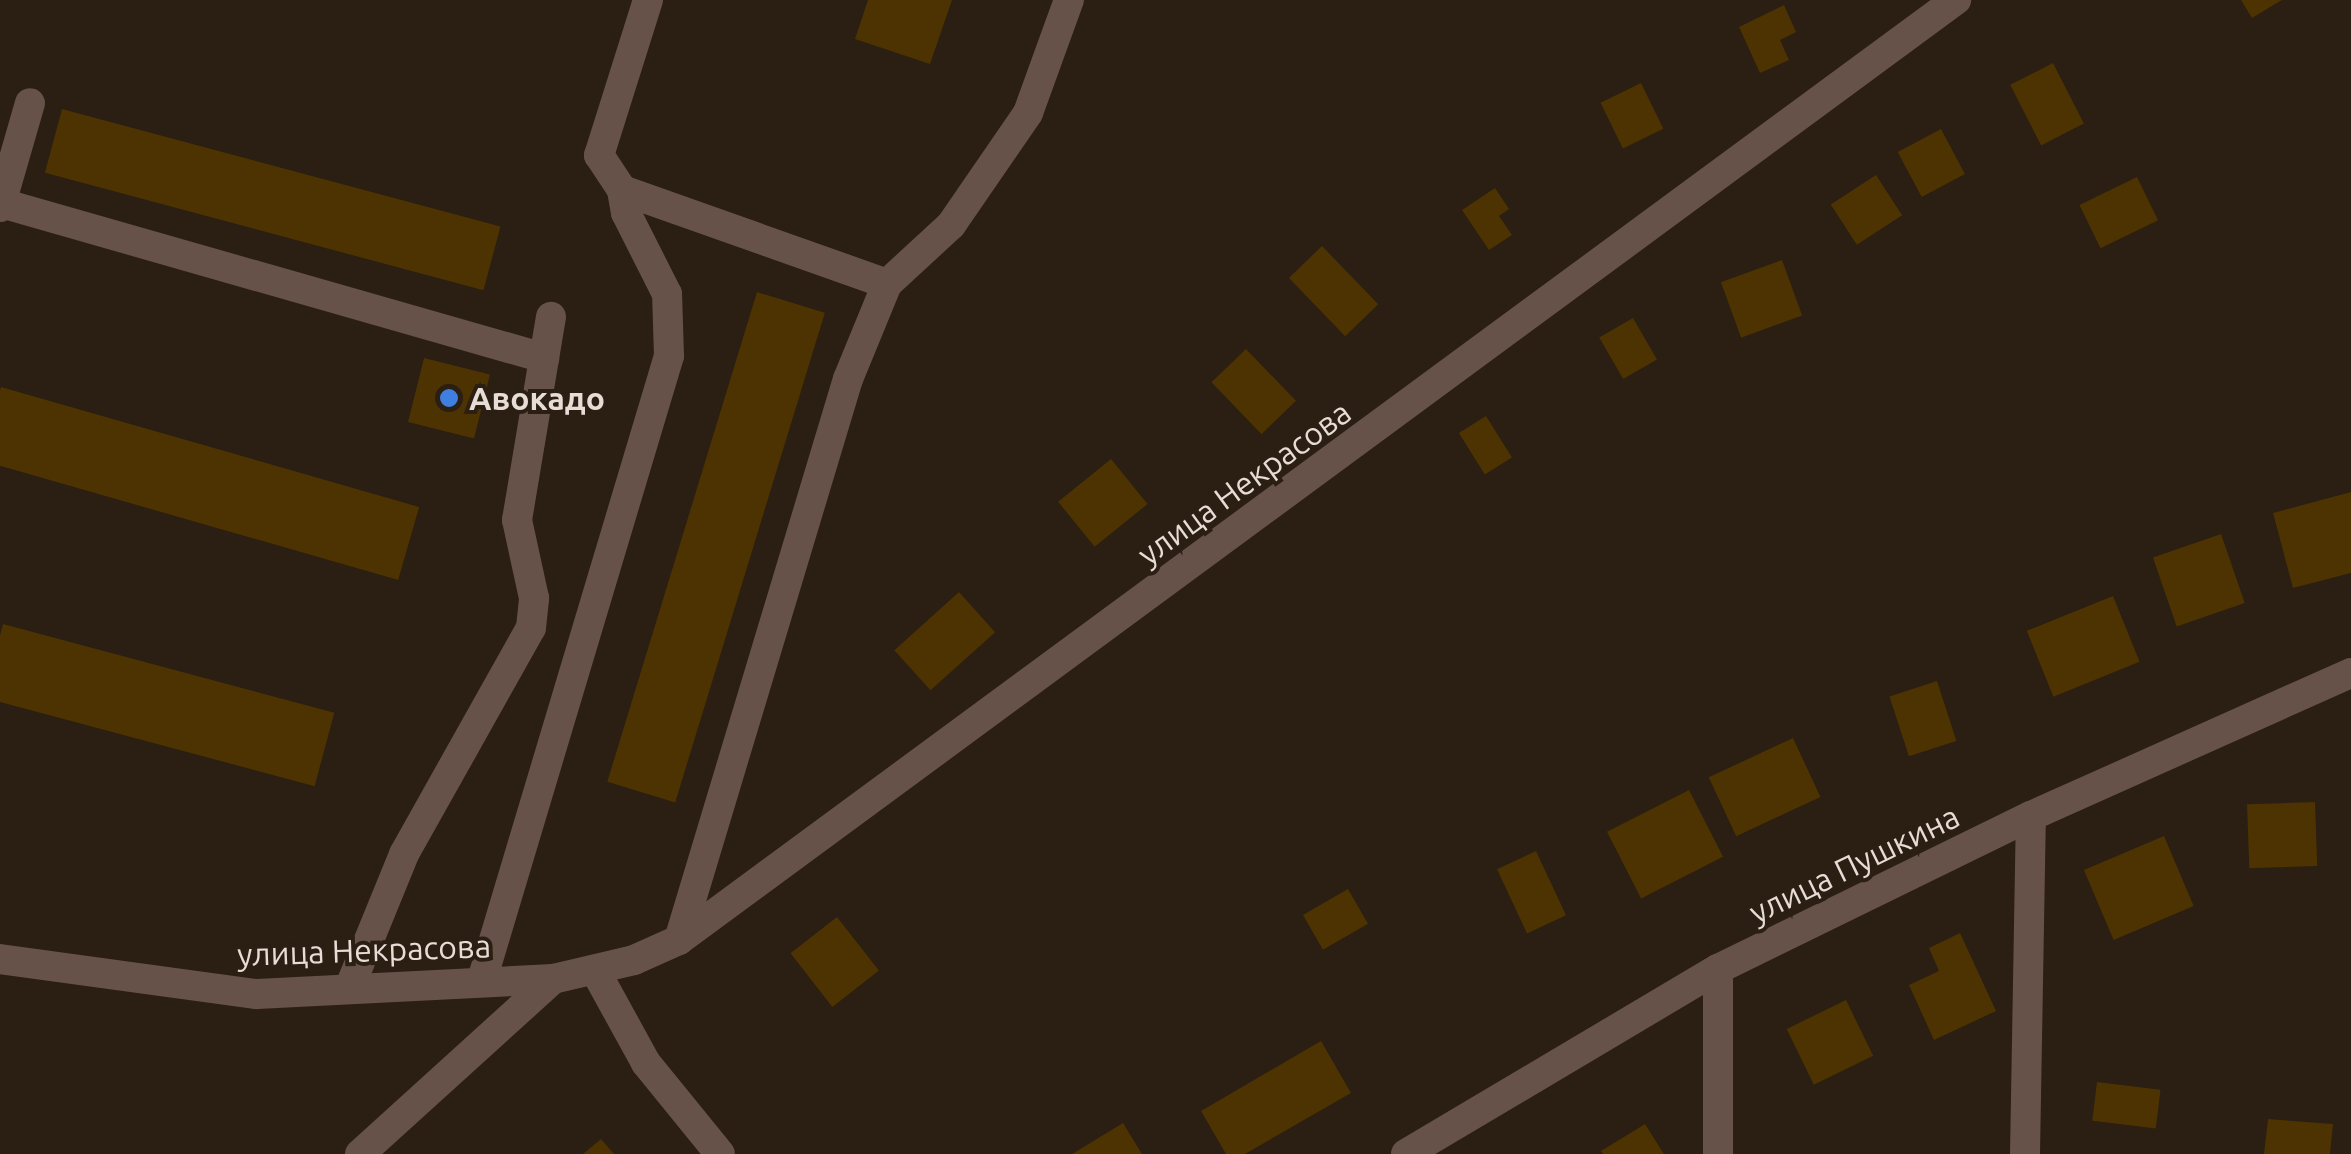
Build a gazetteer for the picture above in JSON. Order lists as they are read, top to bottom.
{
  "streets": {
    "street": ["улица Некрасова", "улица Пушкина"]
  },
  "places": ["Авокадо"]
}
